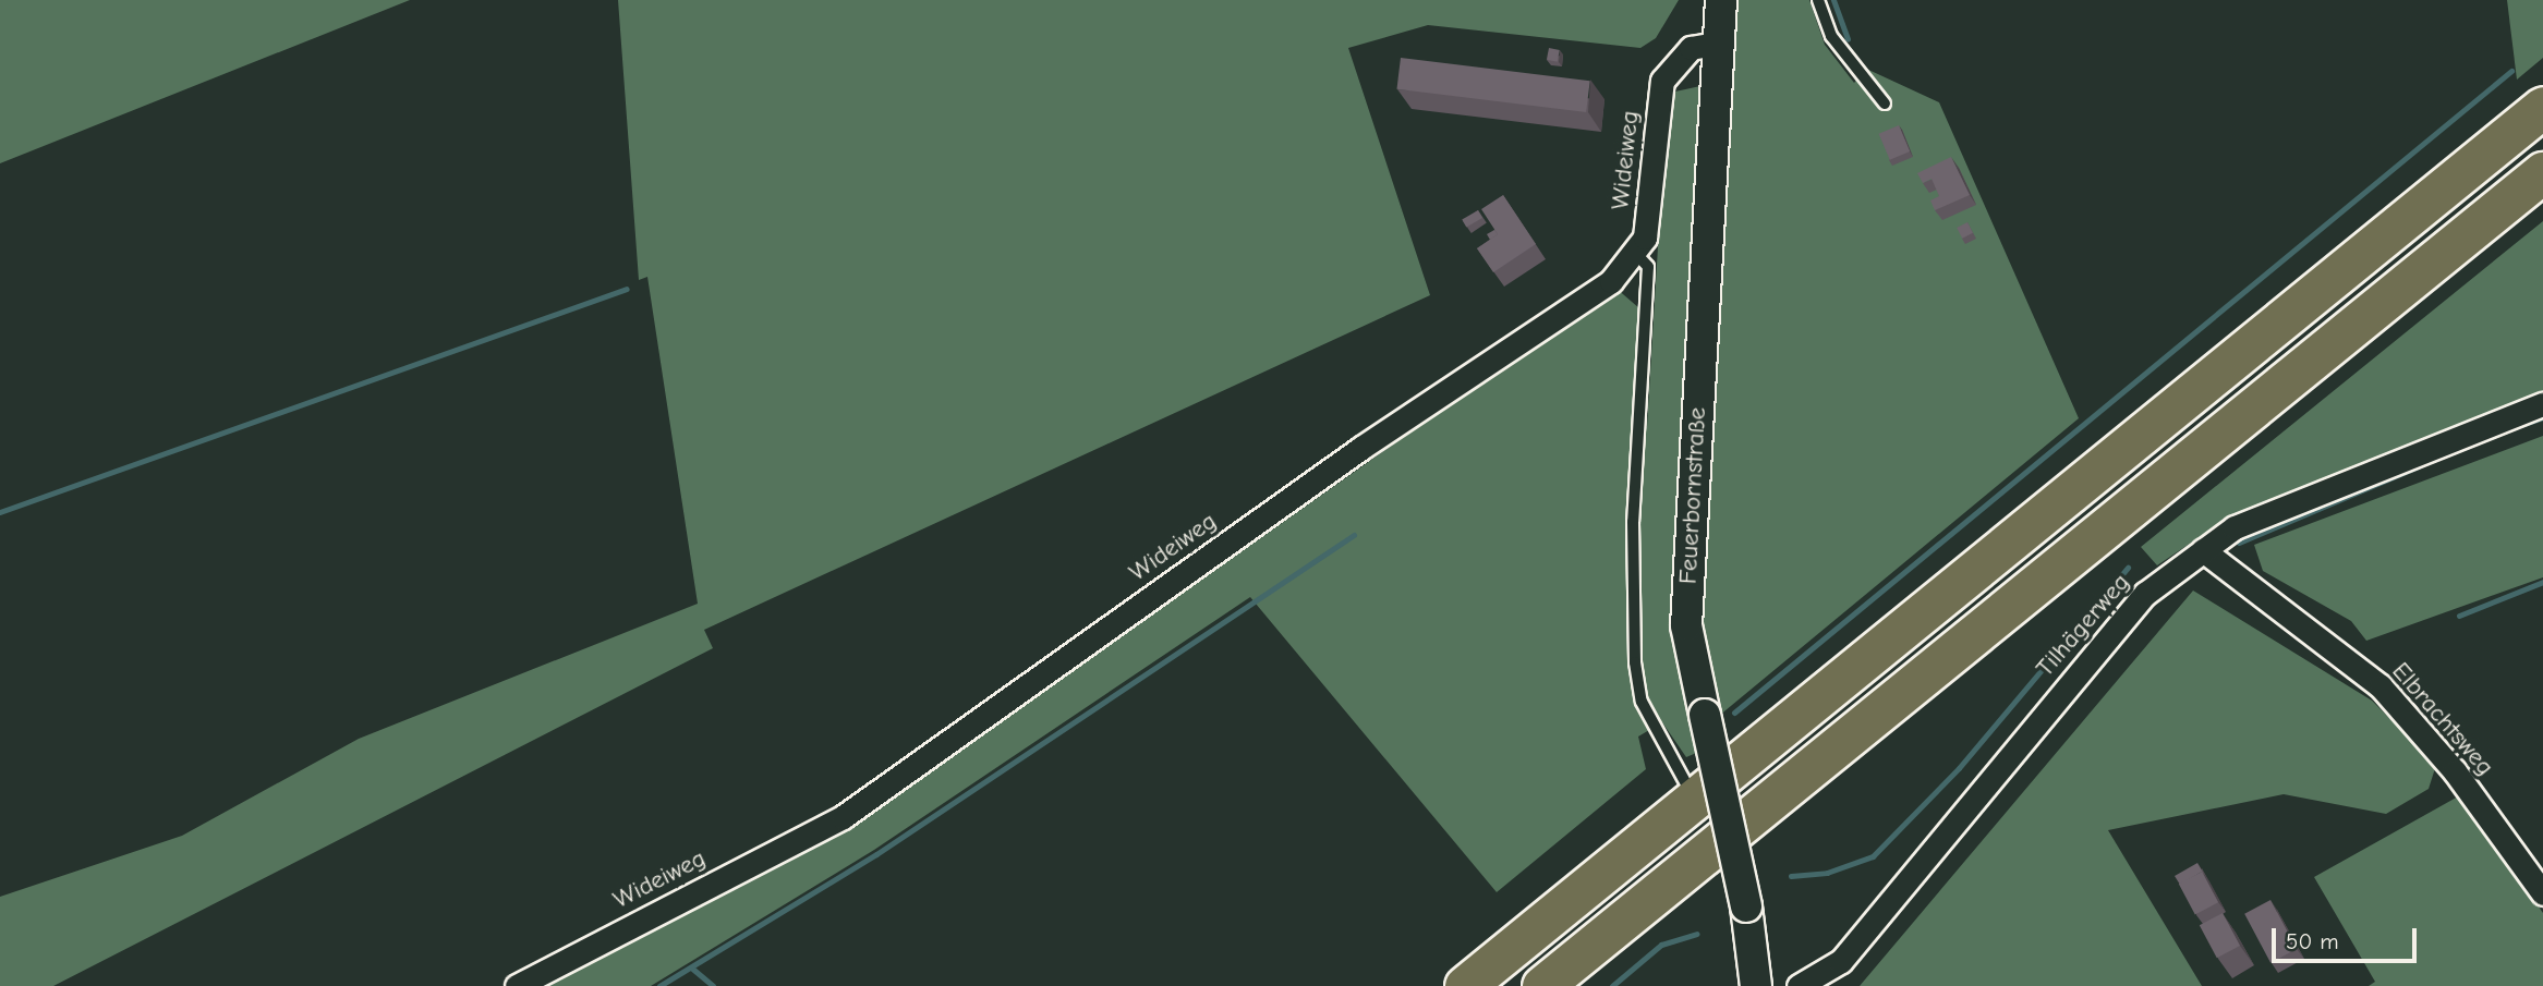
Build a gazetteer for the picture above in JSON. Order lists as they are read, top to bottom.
{
  "streets": {
    "street": [
      "Wideiweg",
      "Feuerbornstraße",
      "Tilhägerweg",
      "Elbrachtsweg"
    ]
  },
  "crossings": [
    ["Wideiweg", "Feuerbornstraße"],
    ["Tilhägerweg", "Elbrachtsweg"]
  ],
  "scale_bar": "50 m"
}
